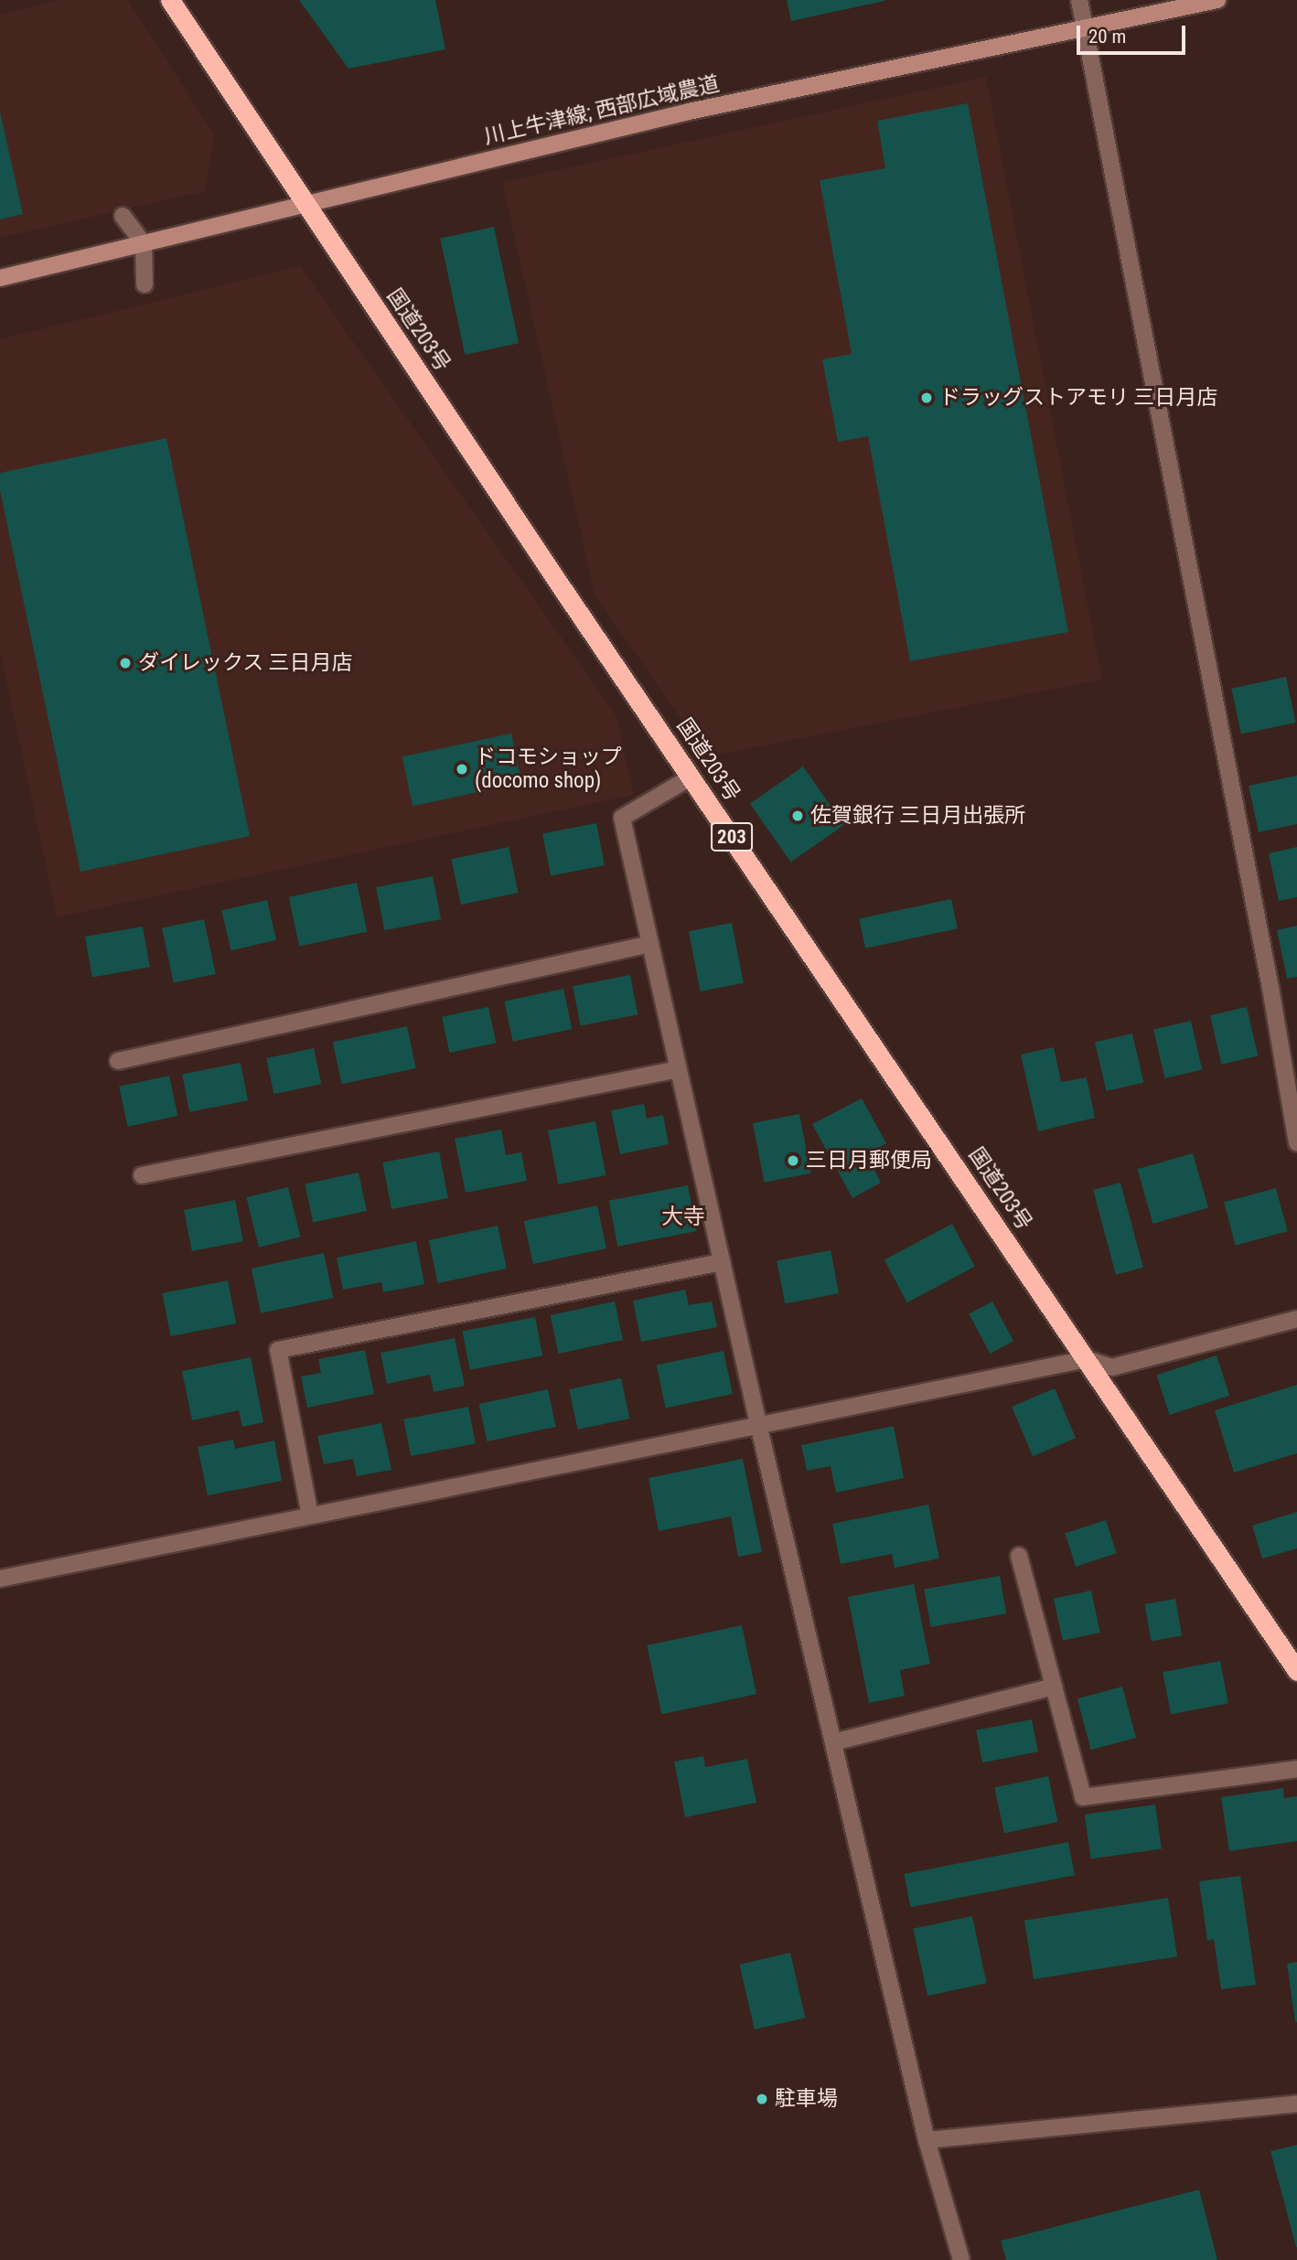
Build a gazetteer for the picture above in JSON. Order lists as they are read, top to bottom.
{
  "streets": {
    "highway": ["国道203号", "203"],
    "main road": ["川上牛津線; 西部広域農道"]
  },
  "crossings": [
    ["川上牛津線; 西部広域農道", "国道203号"]
  ],
  "districts": ["大寺"],
  "places": [
    "ドラッグストアモリ 三日月店",
    "ダイレックス 三日月店",
    "ドコモショップ (docomo shop)",
    "佐賀銀行 三日月出張所",
    "三日月郵便局",
    "駐車場"
  ],
  "scale_bar": "20 m"
}
